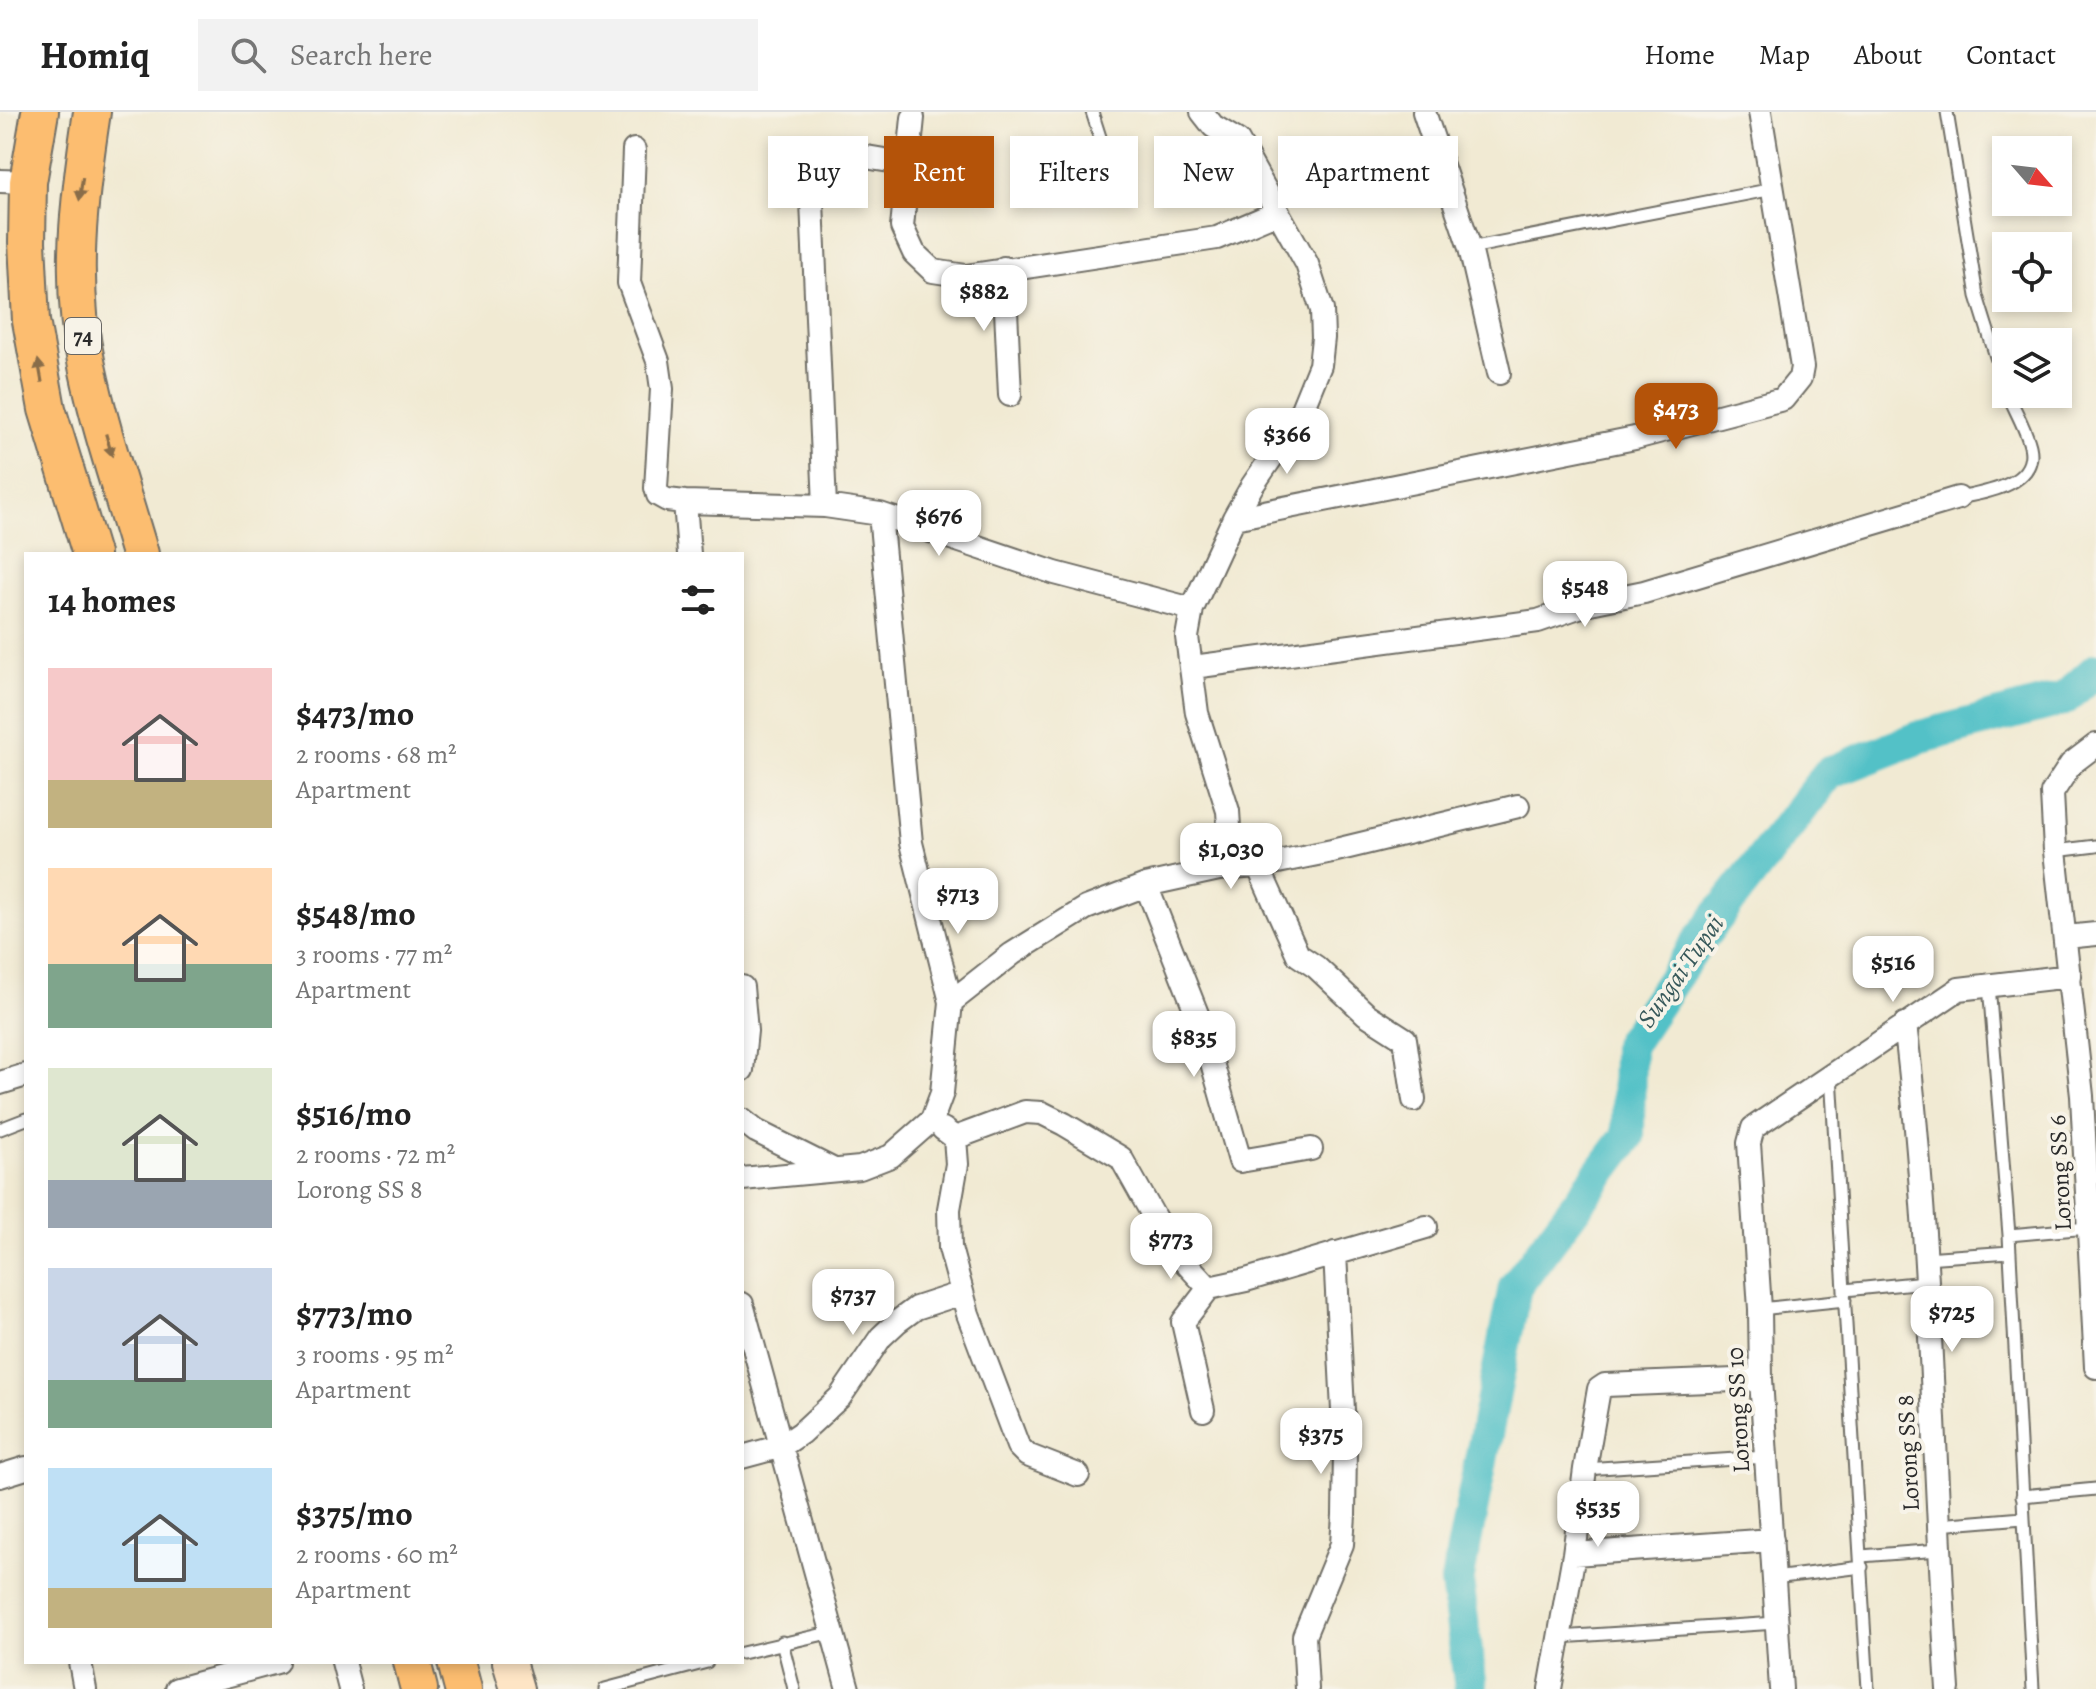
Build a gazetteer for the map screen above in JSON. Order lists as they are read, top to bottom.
{
  "streets": {
    "main road": ["74"],
    "street": ["Lorong SS 6", "Lorong SS 10", "Lorong SS 8"]
  },
  "water": ["Sungai Tupai"],
  "north": "bottom right",
  "page": {
    "header": "Homiq",
    "search": "Search here",
    "nav": [
      "Home",
      "Map",
      "About",
      "Contact"
    ],
    "chip": [
      "Buy",
      "Rent",
      "Filters",
      "New",
      "Apartment"
    ],
    "price": [
      "$882",
      "$473",
      "$366",
      "$676",
      "$548",
      "$1,030",
      "$713",
      "$516",
      "$835",
      "$773",
      "$737",
      "$725",
      "$375",
      "$535"
    ],
    "heading": "14 homes",
    "list": [
      {
        "name": "$473/mo",
        "note": "2 rooms · 68 m² · Apartment"
      },
      {
        "name": "$548/mo",
        "note": "3 rooms · 77 m² · Apartment"
      },
      {
        "name": "$516/mo",
        "note": "2 rooms · 72 m² · Lorong SS 8"
      },
      {
        "name": "$773/mo",
        "note": "3 rooms · 95 m² · Apartment"
      },
      {
        "name": "$375/mo",
        "note": "2 rooms · 60 m² · Apartment"
      }
    ]
  }
}
